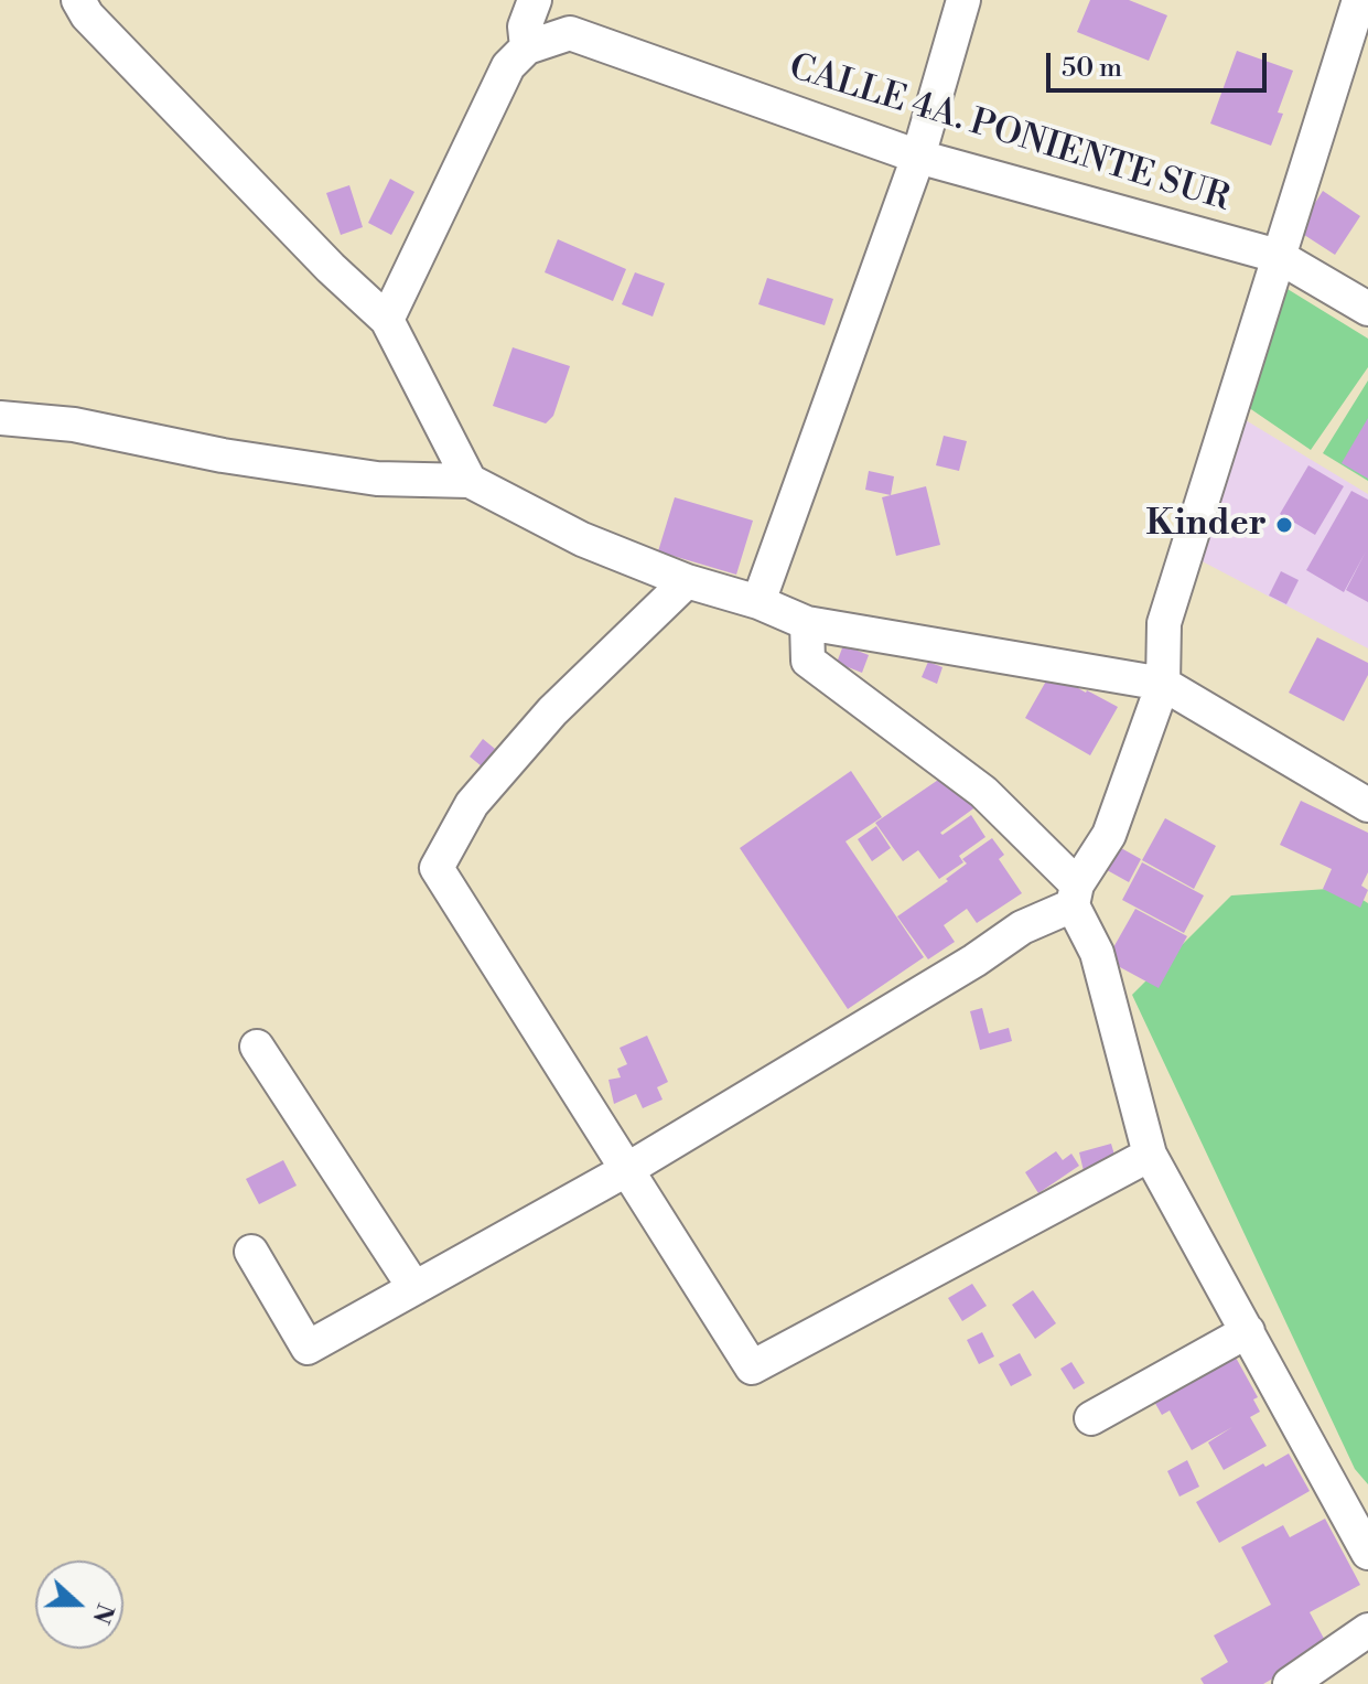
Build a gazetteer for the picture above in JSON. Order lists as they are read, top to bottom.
{
  "streets": {
    "street": ["CALLE 4A. PONIENTE SUR"]
  },
  "places": ["Kinder"],
  "scale_bar": "50 m",
  "north": "right"
}
